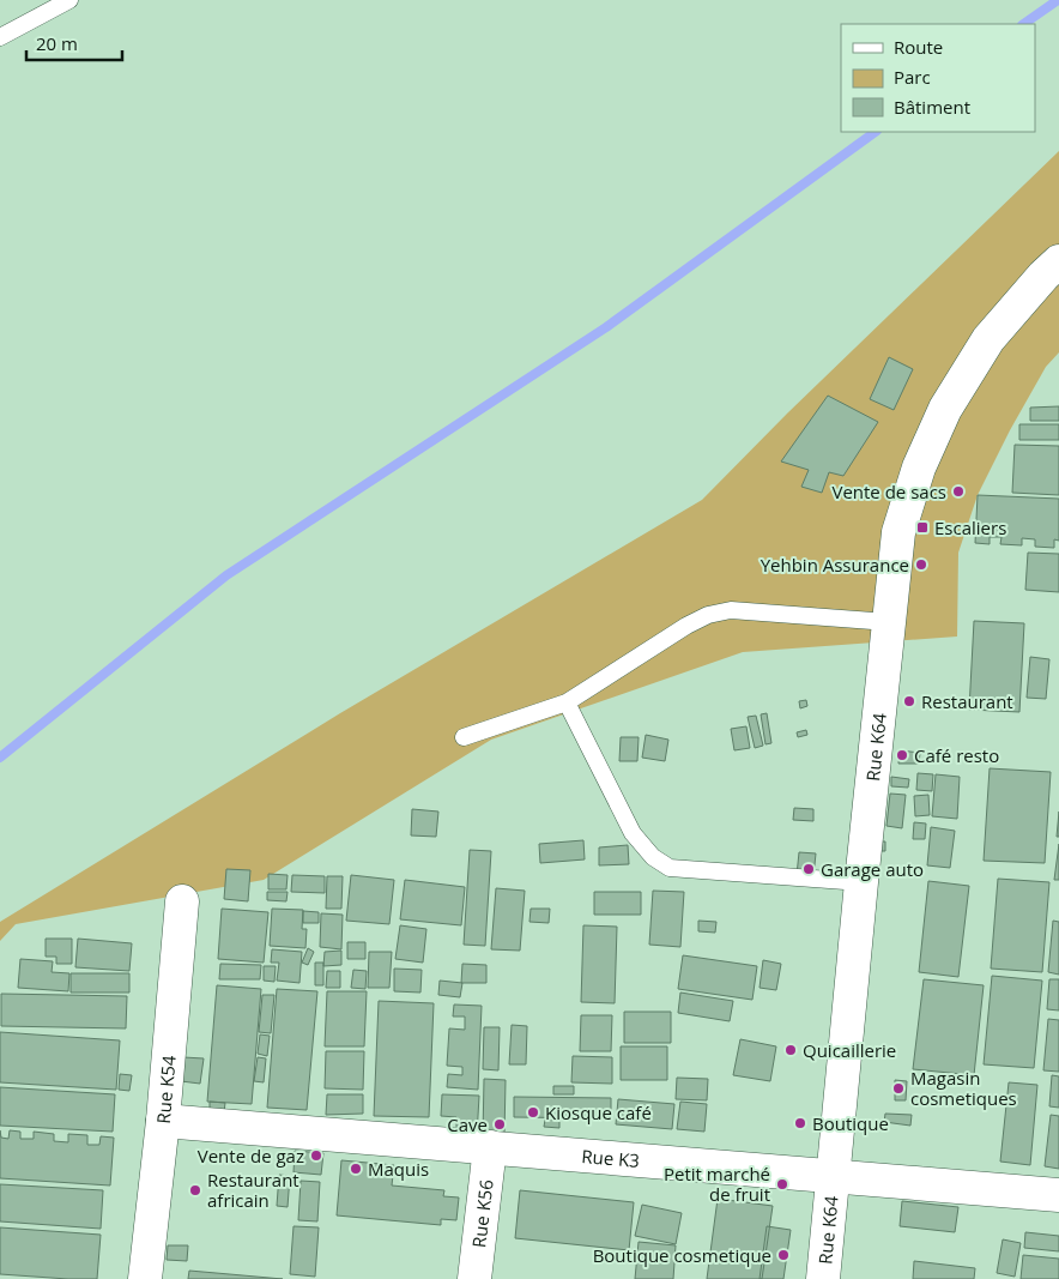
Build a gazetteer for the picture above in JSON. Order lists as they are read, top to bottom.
{
  "streets": {
    "street": [
      "Rue K64",
      "Rue K54",
      "Rue K3",
      "Rue K56"
    ]
  },
  "crossings": [
    ["Rue K64", "Rue K3"],
    ["Rue K54", "Rue K3"],
    ["Rue K3", "Rue K56"]
  ],
  "places": {
    "other": [
      "Vente de sacs",
      "Yehbin Assurance",
      "Restaurant",
      "Café resto",
      "Garage auto",
      "Quicaillerie",
      "Magasin cosmetiques",
      "Kiosque café",
      "Boutique",
      "Cave",
      "Vente de gaz",
      "Maquis",
      "Petit marché de fruit",
      "Restaurant africain",
      "Boutique cosmetique"
    ],
    "transit": ["Escaliers"]
  },
  "legend": ["Route", "Parc", "Bâtiment"],
  "scale_bar": "20 m"
}
